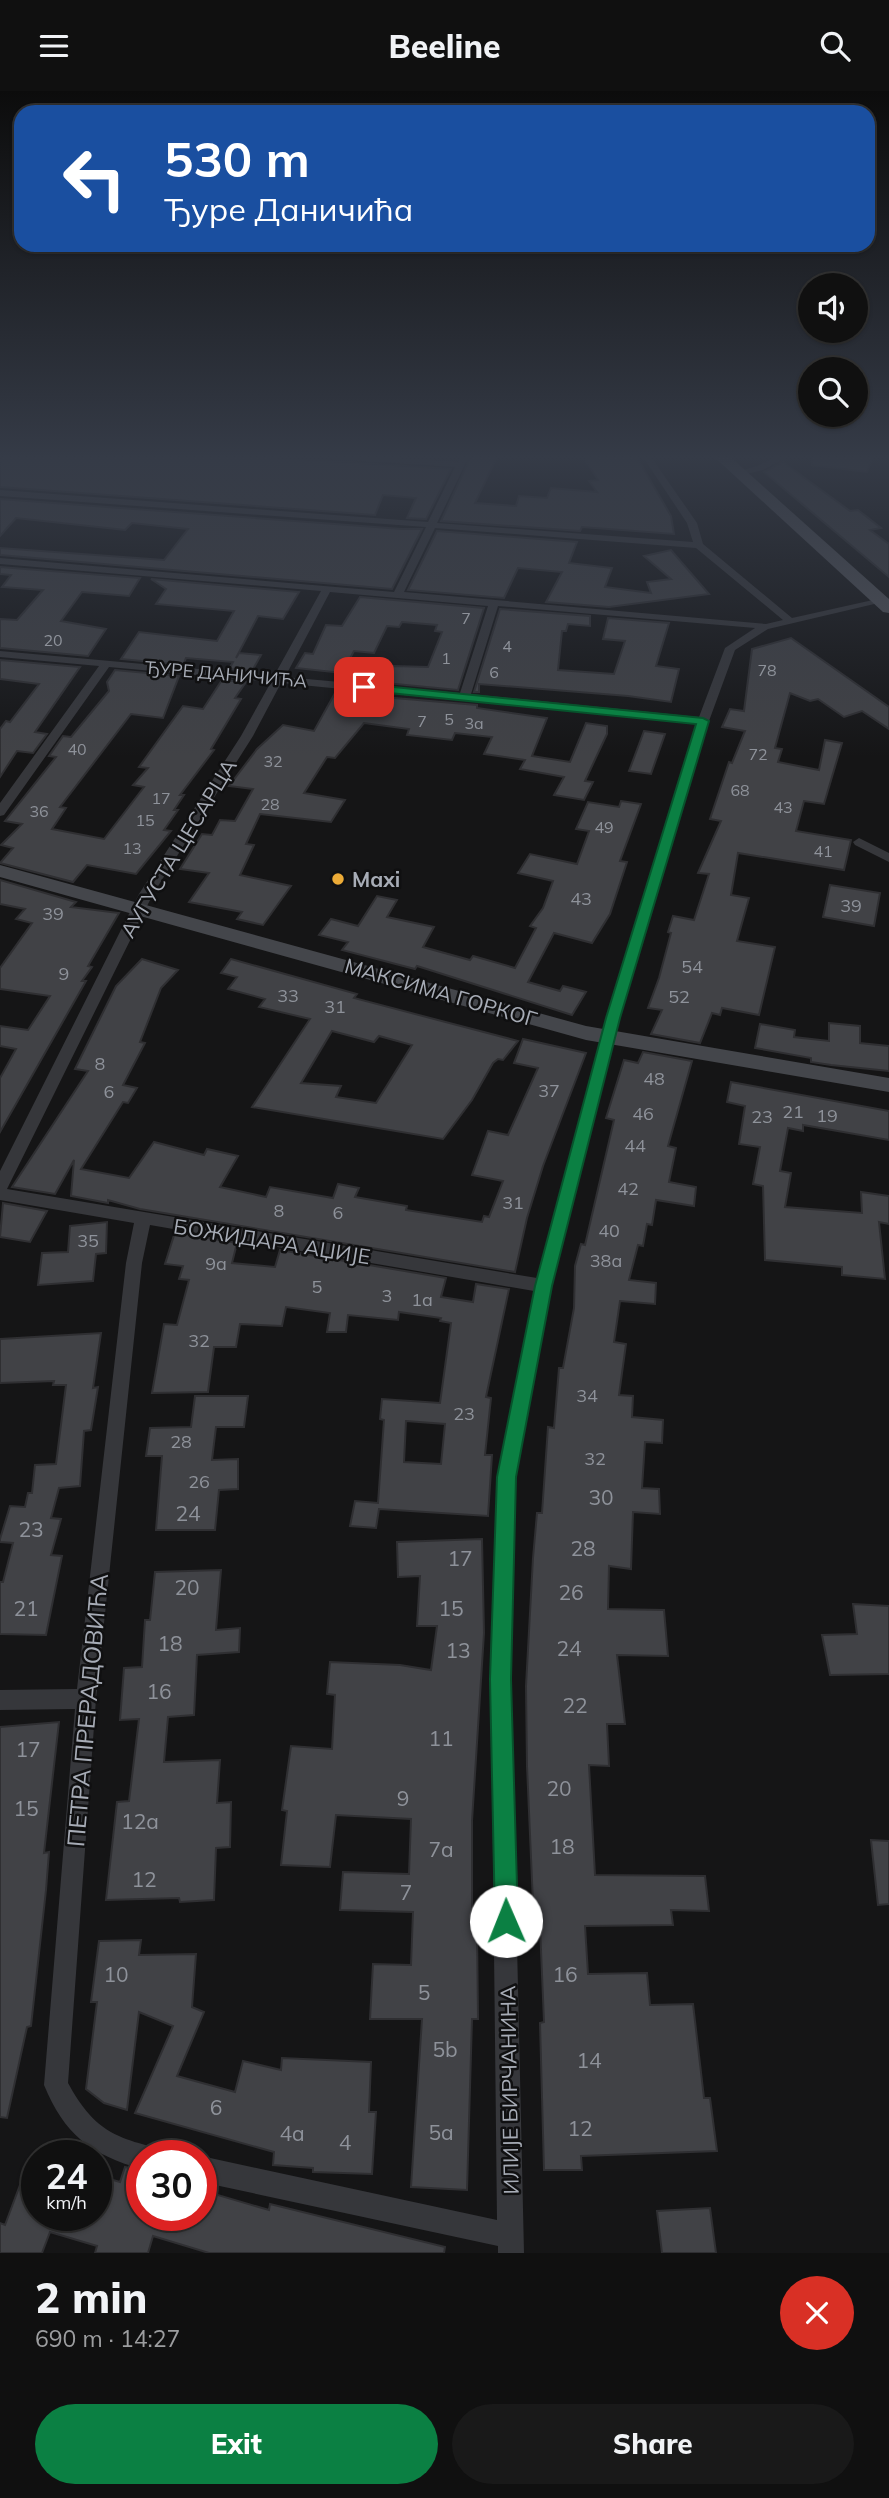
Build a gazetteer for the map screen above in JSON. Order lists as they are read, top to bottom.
{
  "streets": {
    "street": [
      "ЂУРЕ ДАНИЧИЋА",
      "АУГУСТА ЦЕСАРЦА",
      "МАКСИМА ГОРКОГ",
      "БОЖИДАРА АЏИЈЕ",
      "ПЕТРА ПРЕРАДОВИЋА",
      "ИЛИЈЕ БИРЧАНИНА"
    ]
  },
  "crossings": [
    ["ЂУРЕ ДАНИЧИЋА", "АУГУСТА ЦЕСАРЦА"],
    ["ЂУРЕ ДАНИЧИЋА", "ИЛИЈЕ БИРЧАНИНА"],
    ["АУГУСТА ЦЕСАРЦА", "МАКСИМА ГОРКОГ"],
    ["МАКСИМА ГОРКОГ", "ИЛИЈЕ БИРЧАНИНА"],
    ["БОЖИДАРА АЏИЈЕ", "ПЕТРА ПРЕРАДОВИЋА"],
    ["БОЖИДАРА АЏИЈЕ", "ИЛИЈЕ БИРЧАНИНА"]
  ],
  "places": ["Maxi"],
  "house_numbers": [
    "7",
    "20",
    "4",
    "1",
    "78",
    "6",
    "5",
    "7",
    "3a",
    "40",
    "72",
    "32",
    "68",
    "17",
    "28",
    "43",
    "36",
    "15",
    "49",
    "13",
    "41",
    "43",
    "39",
    "39",
    "54",
    "9",
    "33",
    "52",
    "31",
    "8",
    "48",
    "37",
    "6",
    "21",
    "46",
    "19",
    "23",
    "44",
    "42",
    "31",
    "8",
    "6",
    "40",
    "35",
    "38a",
    "9a",
    "5",
    "3",
    "1a",
    "32",
    "34",
    "23",
    "28",
    "32",
    "26",
    "30",
    "24",
    "23",
    "28",
    "17",
    "20",
    "26",
    "21",
    "15",
    "18",
    "24",
    "13",
    "16",
    "22",
    "11",
    "17",
    "20",
    "9",
    "15",
    "12a",
    "18",
    "7a",
    "12",
    "7",
    "10",
    "16",
    "5",
    "5b",
    "14",
    "6",
    "12",
    "5a",
    "4a",
    "4"
  ],
  "page": {
    "header": "Beeline",
    "turn": ["530 m", "Ђуре Даничића"],
    "speed": "24 km/h",
    "limit": "30",
    "heading": ["2 min", "690 m · 14:27"],
    "buttons": ["Exit", "Share"]
  }
}
